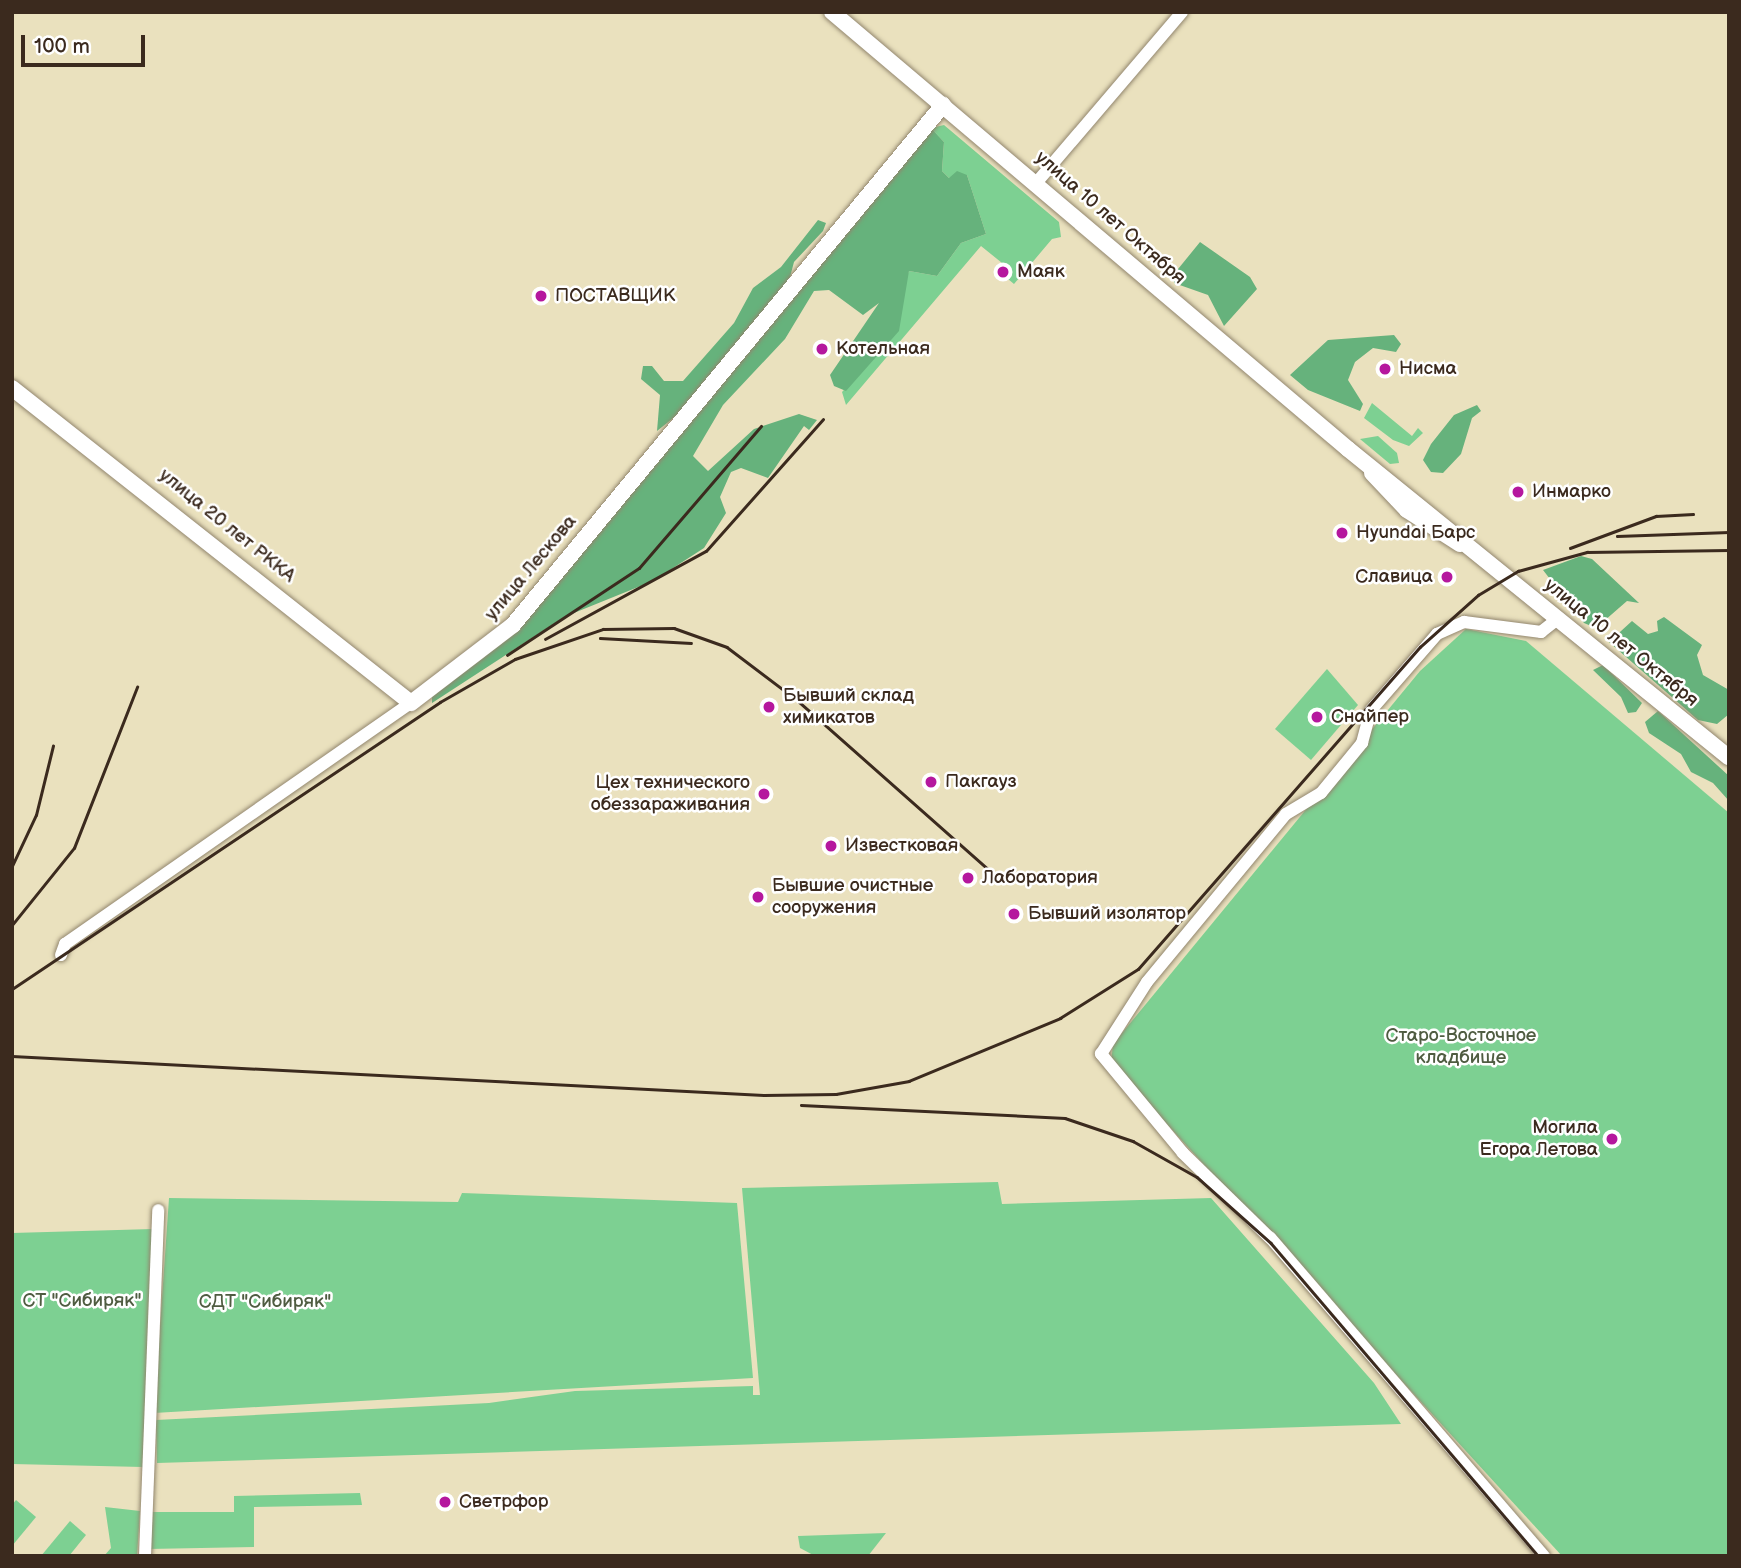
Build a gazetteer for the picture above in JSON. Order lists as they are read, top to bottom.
{
  "streets": {
    "main road": ["улица 10 лет Октября", "улица 20 лет РККА", "улица Лескова"]
  },
  "crossings": [
    ["улица 10 лет Октября", "улица Лескова"],
    ["улица 20 лет РККА", "улица Лескова"]
  ],
  "parks": ["Старо-Восточное кладбище", "СТ \"Сибиряк\"", "СДТ \"Сибиряк\""],
  "places": [
    "Маяк",
    "ПОСТАВЩИК",
    "Котельная",
    "Нисма",
    "Инмарко",
    "Hyundai Барс",
    "Славица",
    "Бывший склад химикатов",
    "Снайпер",
    "Пакгауз",
    "Цех технического обеззараживания",
    "Известковая",
    "Лаборатория",
    "Бывшие очистные сооружения",
    "Бывший изолятор",
    "Могила Егора Летова",
    "Светрфор"
  ],
  "scale_bar": "100 m"
}
